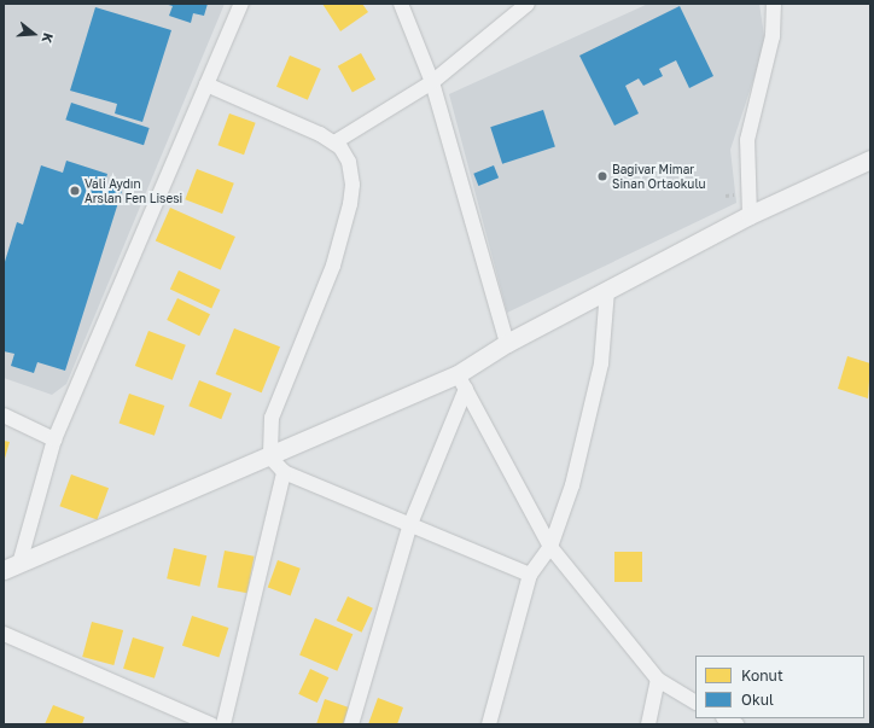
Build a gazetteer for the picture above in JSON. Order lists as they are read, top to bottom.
{
  "places": ["Bagivar Mimar Sinan Ortaokulu", "Vali Aydın Arslan Fen Lisesi"],
  "legend": ["Konut", "Okul"],
  "north": "right"
}
